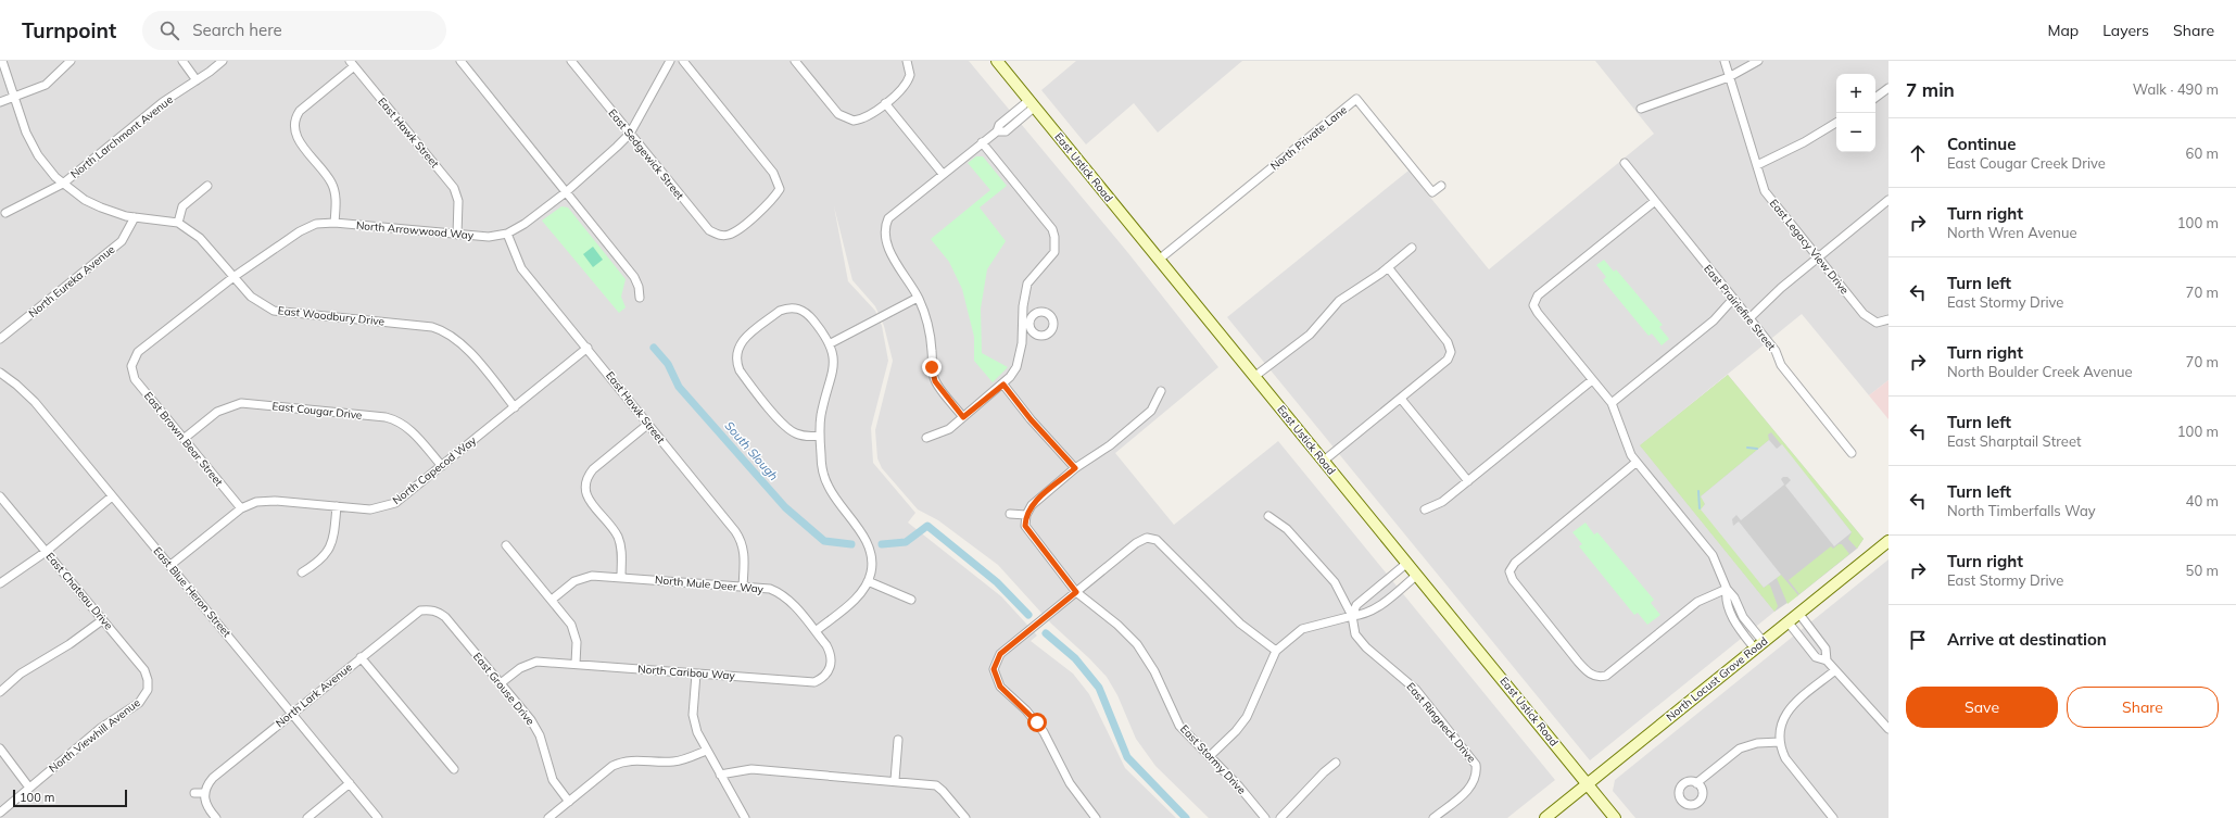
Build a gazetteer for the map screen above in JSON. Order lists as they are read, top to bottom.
{
  "streets": {
    "main road": ["East Ustick Road", "North Locust Grove Road"],
    "street": [
      "East Hawk Street",
      "North Larchmont Avenue",
      "North Private Lane",
      "East Sedgewick Street",
      "North Arrowwood Way",
      "East Legacy View Drive",
      "North Eureka Avenue",
      "East Prairiefire Street",
      "East Woodbury Drive",
      "East Cougar Drive",
      "East Brown Bear Street",
      "North Capecod Way",
      "North Mule Deer Way",
      "East Chateau Drive",
      "East Blue Heron Street",
      "North Caribou Way",
      "East Grouse Drive",
      "North Lark Avenue",
      "East Ringneck Drive",
      "North Viewhill Avenue",
      "East Stormy Drive"
    ]
  },
  "crossings": [
    ["East Hawk Street", "North Arrowwood Way"],
    ["East Hawk Street", "North Capecod Way"],
    ["East Hawk Street", "North Mule Deer Way"],
    ["North Larchmont Avenue", "East Woodbury Drive"],
    ["North Private Lane", "East Ustick Road"],
    ["East Sedgewick Street", "North Arrowwood Way"],
    ["East Ustick Road", "North Locust Grove Road"],
    ["North Arrowwood Way", "East Woodbury Drive"],
    ["North Arrowwood Way", "East Brown Bear Street"],
    ["North Eureka Avenue", "East Woodbury Drive"],
    ["East Woodbury Drive", "North Capecod Way"],
    ["East Cougar Drive", "East Brown Bear Street"],
    ["East Cougar Drive", "North Capecod Way"],
    ["East Brown Bear Street", "North Capecod Way"],
    ["North Capecod Way", "East Blue Heron Street"],
    ["North Mule Deer Way", "North Caribou Way"],
    ["East Chateau Drive", "North Viewhill Avenue"],
    ["East Blue Heron Street", "North Lark Avenue"],
    ["North Caribou Way", "East Grouse Drive"],
    ["East Grouse Drive", "North Lark Avenue"]
  ],
  "water": ["South Slough"],
  "scale_bar": "100 m",
  "page": {
    "header": "Turnpoint",
    "search": "Search here",
    "nav": ["Map", "Layers", "Share"],
    "heading": ["7 min", "Walk · 490 m"],
    "map_buttons": ["+", "−"],
    "list": [
      ["Continue", "East Cougar Creek Drive", "60 m"],
      ["Turn right", "North Wren Avenue", "100 m"],
      ["Turn left", "East Stormy Drive", "70 m"],
      ["Turn right", "North Boulder Creek Avenue", "70 m"],
      ["Turn left", "East Sharptail Street", "100 m"],
      ["Turn left", "North Timberfalls Way", "40 m"],
      ["Turn right", "East Stormy Drive", "50 m"],
      "Arrive at destination"
    ],
    "buttons": ["Save", "Share"],
    "scale": "100 m"
  }
}
